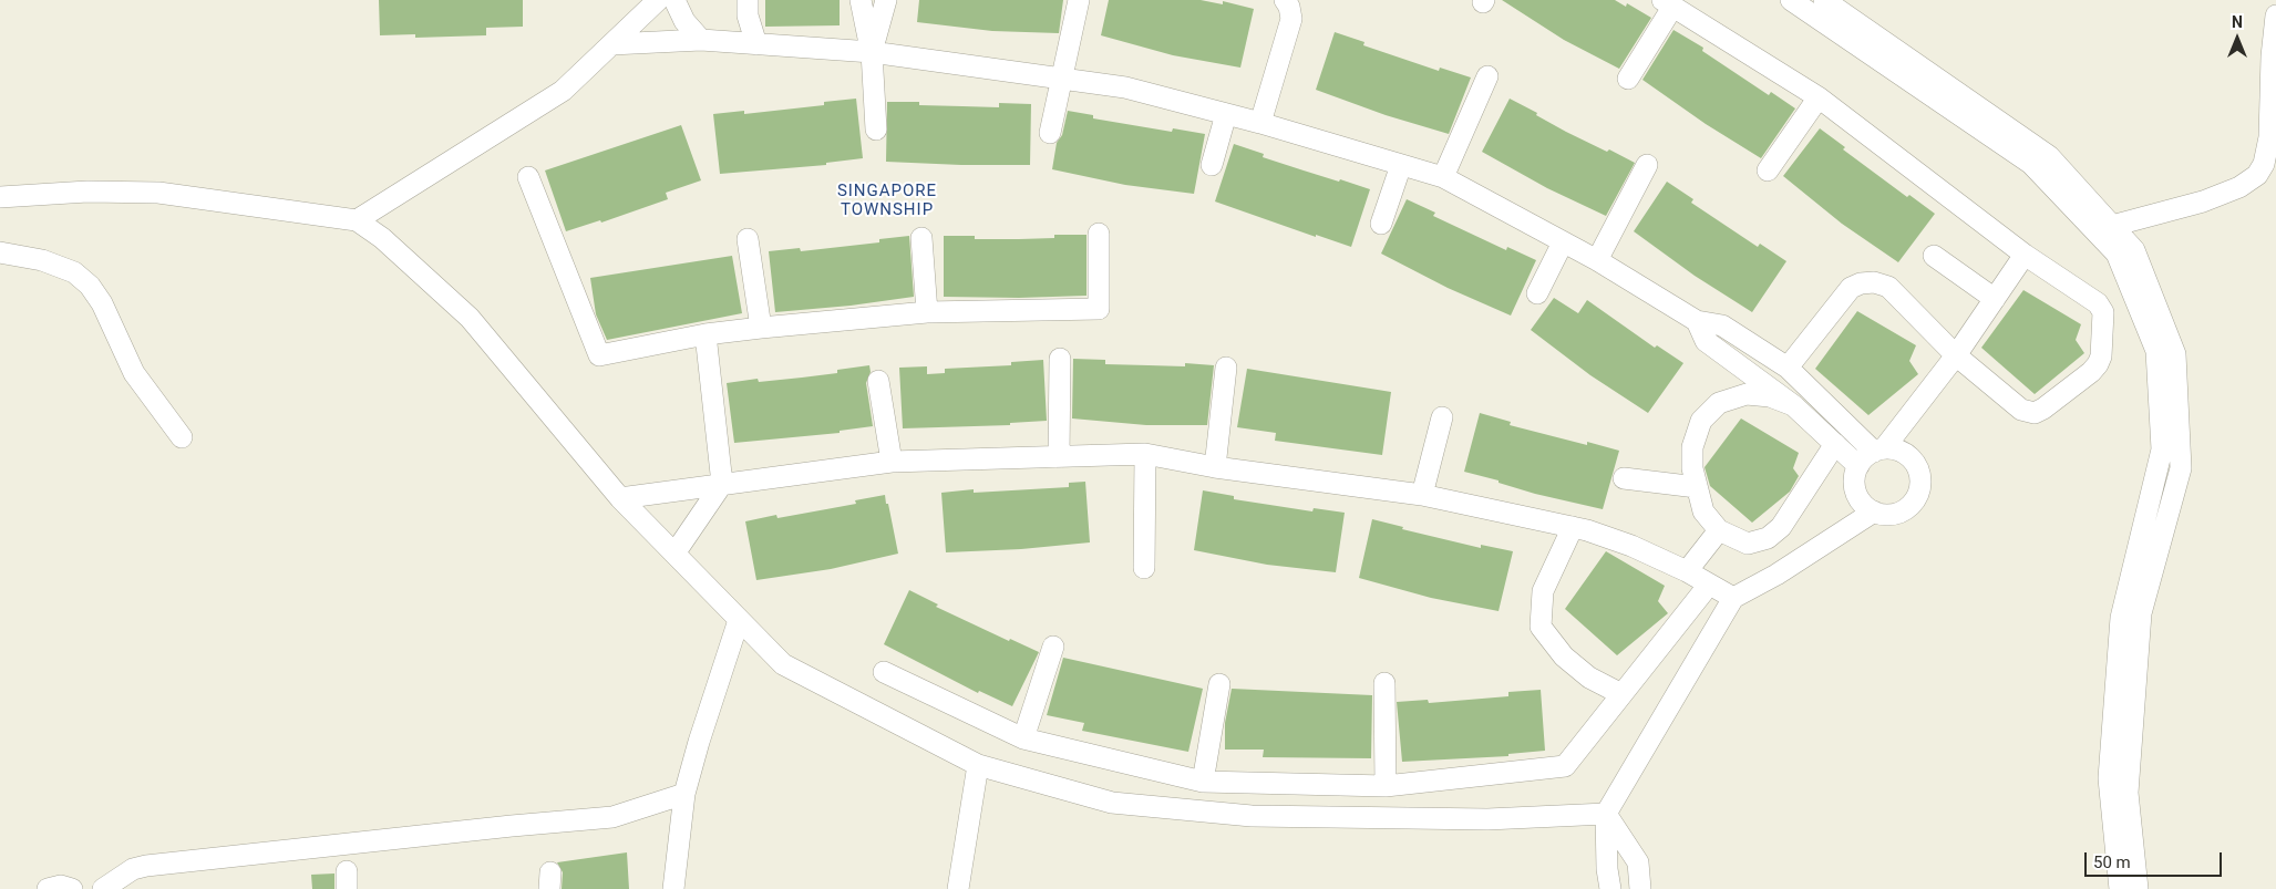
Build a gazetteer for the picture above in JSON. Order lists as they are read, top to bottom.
{
  "districts": ["SINGAPORE TOWNSHIP"],
  "scale_bar": "50 m",
  "north": "top"
}
